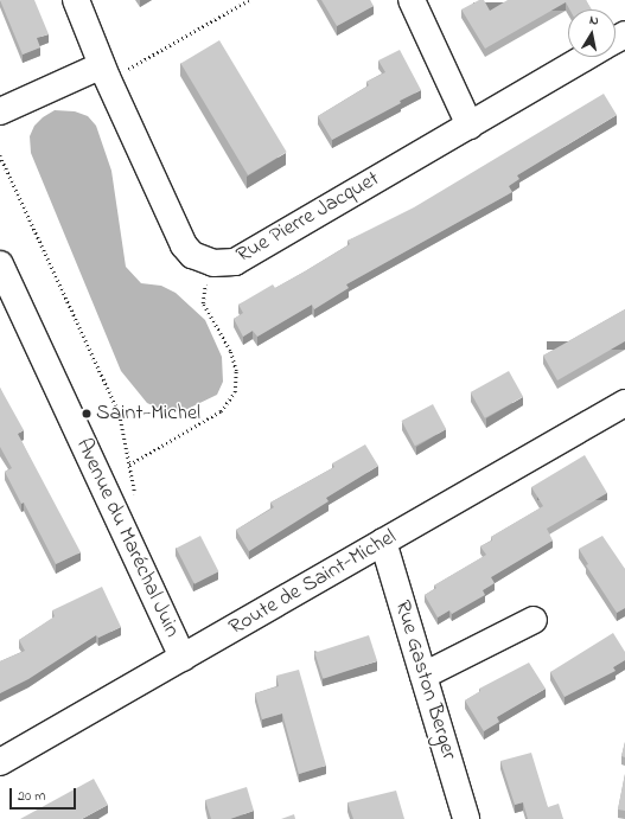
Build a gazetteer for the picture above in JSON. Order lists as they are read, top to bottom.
{
  "streets": {
    "street": [
      "Rue Pierre Jacquet",
      "Avenue du Maréchal Juin",
      "Route de Saint-Michel",
      "Rue Gaston Berger"
    ]
  },
  "crossings": [
    ["Avenue du Maréchal Juin", "Route de Saint-Michel"],
    ["Route de Saint-Michel", "Rue Gaston Berger"]
  ],
  "places": ["Saint-Michel"],
  "scale_bar": "20 m",
  "north": "top"
}
